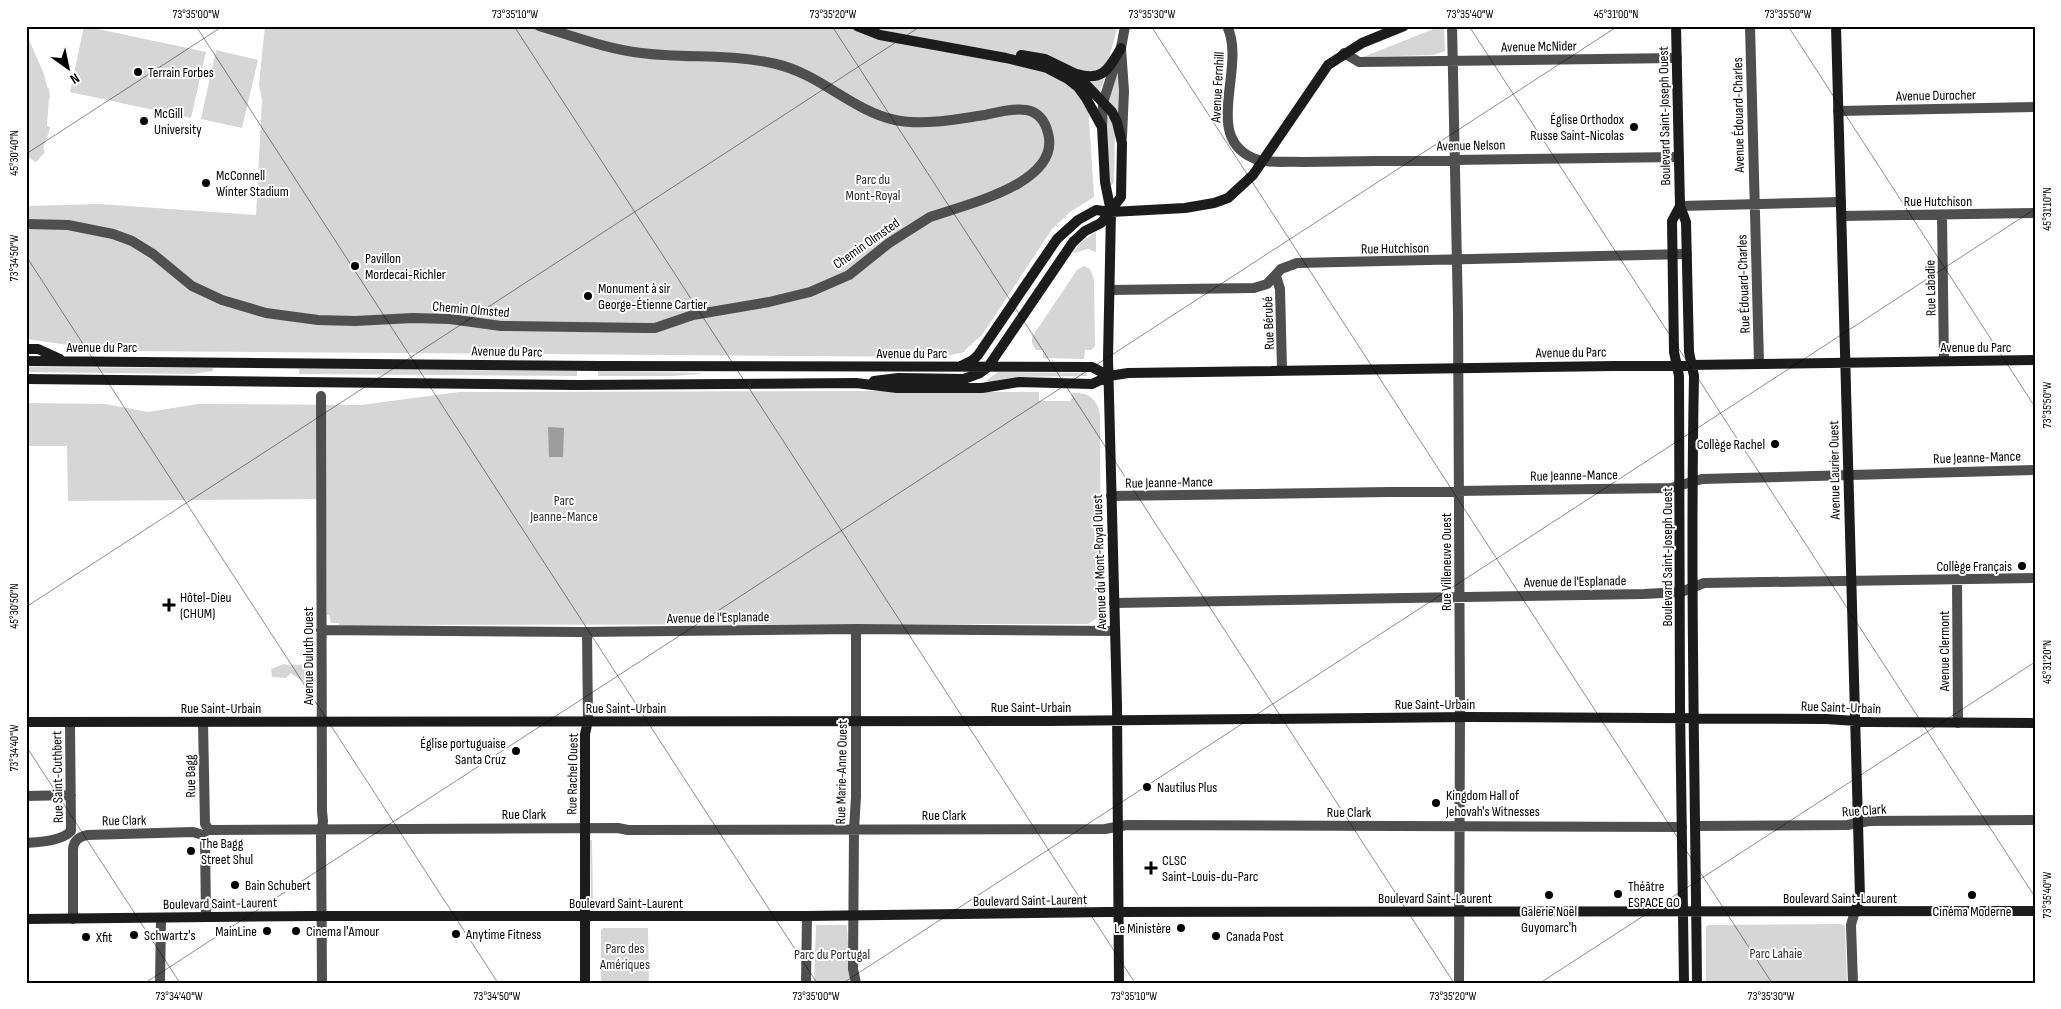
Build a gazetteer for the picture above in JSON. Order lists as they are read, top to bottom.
{
  "streets": {
    "main road": [
      "Boulevard Saint-Joseph Ouest",
      "Avenue du Parc",
      "Avenue Laurier Ouest",
      "Avenue du Mont-Royal Ouest",
      "Rue Saint-Urbain",
      "Rue Rachel Ouest",
      "Boulevard Saint-Laurent"
    ],
    "street": [
      "Avenue McNider",
      "Avenue Fernhill",
      "Avenue Durocher",
      "Avenue Édouard-Charles",
      "Avenue Nelson",
      "Rue Hutchison",
      "Chemin Olmsted",
      "Rue Édouard-Charles",
      "Rue Labadie",
      "Rue Bérubé",
      "Rue Jeanne-Mance",
      "Rue Villeneuve Ouest",
      "Avenue de l'Esplanade",
      "Avenue Clermont",
      "Avenue Duluth Ouest",
      "Rue Marie-Anne Ouest",
      "Rue Bagg",
      "Rue Saint-Cuthbert",
      "Rue Clark"
    ]
  },
  "crossings": [
    ["Avenue McNider", "Boulevard Saint-Joseph Ouest"],
    ["Avenue McNider", "Rue Villeneuve Ouest"],
    ["Avenue Fernhill", "Avenue Nelson"],
    ["Avenue Durocher", "Avenue Laurier Ouest"],
    ["Avenue Édouard-Charles", "Rue Édouard-Charles"],
    ["Boulevard Saint-Joseph Ouest", "Avenue Nelson"],
    ["Boulevard Saint-Joseph Ouest", "Rue Hutchison"],
    ["Boulevard Saint-Joseph Ouest", "Avenue du Parc"],
    ["Boulevard Saint-Joseph Ouest", "Rue Jeanne-Mance"],
    ["Boulevard Saint-Joseph Ouest", "Avenue de l'Esplanade"],
    ["Boulevard Saint-Joseph Ouest", "Rue Saint-Urbain"],
    ["Boulevard Saint-Joseph Ouest", "Rue Clark"],
    ["Boulevard Saint-Joseph Ouest", "Boulevard Saint-Laurent"],
    ["Avenue Nelson", "Rue Villeneuve Ouest"],
    ["Rue Hutchison", "Rue Labadie"],
    ["Rue Hutchison", "Rue Bérubé"],
    ["Rue Hutchison", "Avenue Laurier Ouest"],
    ["Rue Hutchison", "Avenue du Mont-Royal Ouest"],
    ["Rue Hutchison", "Rue Villeneuve Ouest"],
    ["Rue Édouard-Charles", "Avenue du Parc"],
    ["Rue Labadie", "Avenue du Parc"],
    ["Rue Bérubé", "Avenue du Parc"],
    ["Avenue du Parc", "Avenue Laurier Ouest"],
    ["Avenue du Parc", "Avenue du Mont-Royal Ouest"],
    ["Avenue du Parc", "Rue Villeneuve Ouest"],
    ["Rue Jeanne-Mance", "Avenue Laurier Ouest"],
    ["Rue Jeanne-Mance", "Avenue du Mont-Royal Ouest"],
    ["Rue Jeanne-Mance", "Rue Villeneuve Ouest"],
    ["Avenue Laurier Ouest", "Avenue de l'Esplanade"],
    ["Avenue Laurier Ouest", "Rue Saint-Urbain"],
    ["Avenue Laurier Ouest", "Rue Clark"],
    ["Avenue Laurier Ouest", "Boulevard Saint-Laurent"],
    ["Avenue du Mont-Royal Ouest", "Avenue de l'Esplanade"],
    ["Avenue du Mont-Royal Ouest", "Rue Saint-Urbain"],
    ["Avenue du Mont-Royal Ouest", "Rue Clark"],
    ["Avenue du Mont-Royal Ouest", "Boulevard Saint-Laurent"],
    ["Rue Villeneuve Ouest", "Avenue de l'Esplanade"],
    ["Rue Villeneuve Ouest", "Rue Saint-Urbain"],
    ["Rue Villeneuve Ouest", "Rue Clark"],
    ["Rue Villeneuve Ouest", "Boulevard Saint-Laurent"],
    ["Avenue de l'Esplanade", "Avenue Clermont"],
    ["Avenue de l'Esplanade", "Avenue Duluth Ouest"],
    ["Avenue de l'Esplanade", "Rue Marie-Anne Ouest"],
    ["Avenue de l'Esplanade", "Rue Rachel Ouest"],
    ["Avenue Clermont", "Rue Saint-Urbain"],
    ["Avenue Duluth Ouest", "Rue Saint-Urbain"],
    ["Avenue Duluth Ouest", "Rue Clark"],
    ["Avenue Duluth Ouest", "Boulevard Saint-Laurent"],
    ["Rue Saint-Urbain", "Rue Marie-Anne Ouest"],
    ["Rue Saint-Urbain", "Rue Rachel Ouest"],
    ["Rue Saint-Urbain", "Rue Bagg"],
    ["Rue Saint-Urbain", "Rue Saint-Cuthbert"],
    ["Rue Marie-Anne Ouest", "Rue Clark"],
    ["Rue Marie-Anne Ouest", "Boulevard Saint-Laurent"],
    ["Rue Rachel Ouest", "Rue Clark"],
    ["Rue Rachel Ouest", "Boulevard Saint-Laurent"],
    ["Rue Bagg", "Rue Clark"],
    ["Rue Bagg", "Boulevard Saint-Laurent"],
    ["Rue Saint-Cuthbert", "Rue Clark"],
    ["Rue Saint-Cuthbert", "Boulevard Saint-Laurent"]
  ],
  "parks": [
    "Parc du Mont-Royal",
    "Parc Jeanne-Mance",
    "Parc des Amériques",
    "Parc Lahaie",
    "Parc du Portugal"
  ],
  "places": {
    "other": [
      "Terrain Forbes",
      "McGill University",
      "Église Orthodox Russe Saint-Nicolas",
      "McConnell Winter Stadium",
      "Pavillon Mordecai-Richler",
      "Monument à sir George-Étienne Cartier",
      "Collège Rachel",
      "Collège Français",
      "Église portuguaise Santa Cruz",
      "Nautilus Plus",
      "Kingdom Hall of Jehovah's Witnesses",
      "The Bagg Street Shul",
      "Bain Schubert",
      "Théâtre ESPACE GO",
      "Galerie Noël Guyomarc'h",
      "Cinéma Moderne",
      "Le Ministère",
      "MainLine",
      "Cinema l'Amour",
      "Anytime Fitness",
      "Schwartz's",
      "Canada Post",
      "Xfit"
    ],
    "health": ["Hôtel-Dieu (CHUM)", "CLSC Saint-Louis-du-Parc"]
  },
  "north": "bottom right",
  "coordinates": [
    "73°35'00\"W",
    "73°35'10\"W",
    "73°35'20\"W",
    "73°35'30\"W",
    "73°35'40\"W",
    "45°31'00\"N",
    "73°35'50\"W",
    "45°30'40\"N",
    "45°31'10\"N",
    "73°34'50\"W",
    "45°30'50\"N",
    "45°31'20\"N",
    "73°34'40\"W"
  ]
}
